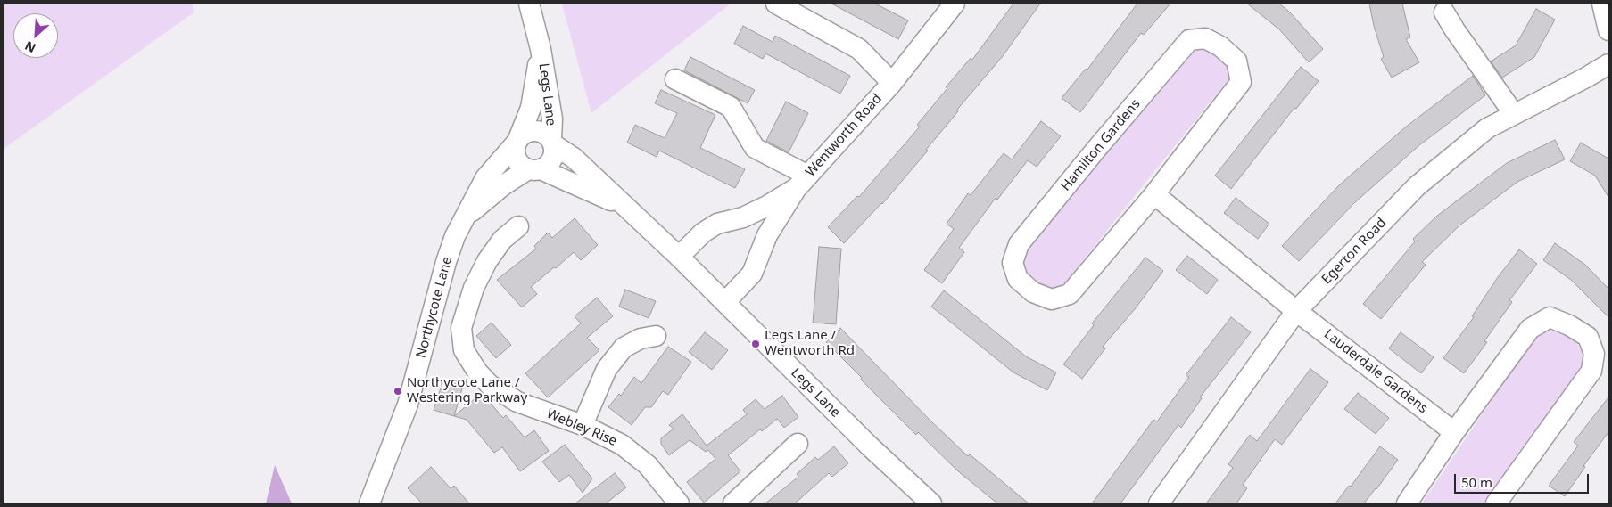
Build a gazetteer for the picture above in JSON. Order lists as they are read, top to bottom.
{
  "streets": {
    "street": [
      "Legs Lane",
      "Wentworth Road",
      "Hamilton Gardens",
      "Egerton Road",
      "Northycote Lane",
      "Lauderdale Gardens",
      "Webley Rise"
    ]
  },
  "crossings": [
    ["Legs Lane", "Wentworth Road"],
    ["Legs Lane", "Northycote Lane"],
    ["Egerton Road", "Lauderdale Gardens"]
  ],
  "places": ["Legs Lane / Wentworth Rd", "Northycote Lane / Westering Parkway"],
  "scale_bar": "50 m",
  "north": "bottom left"
}
